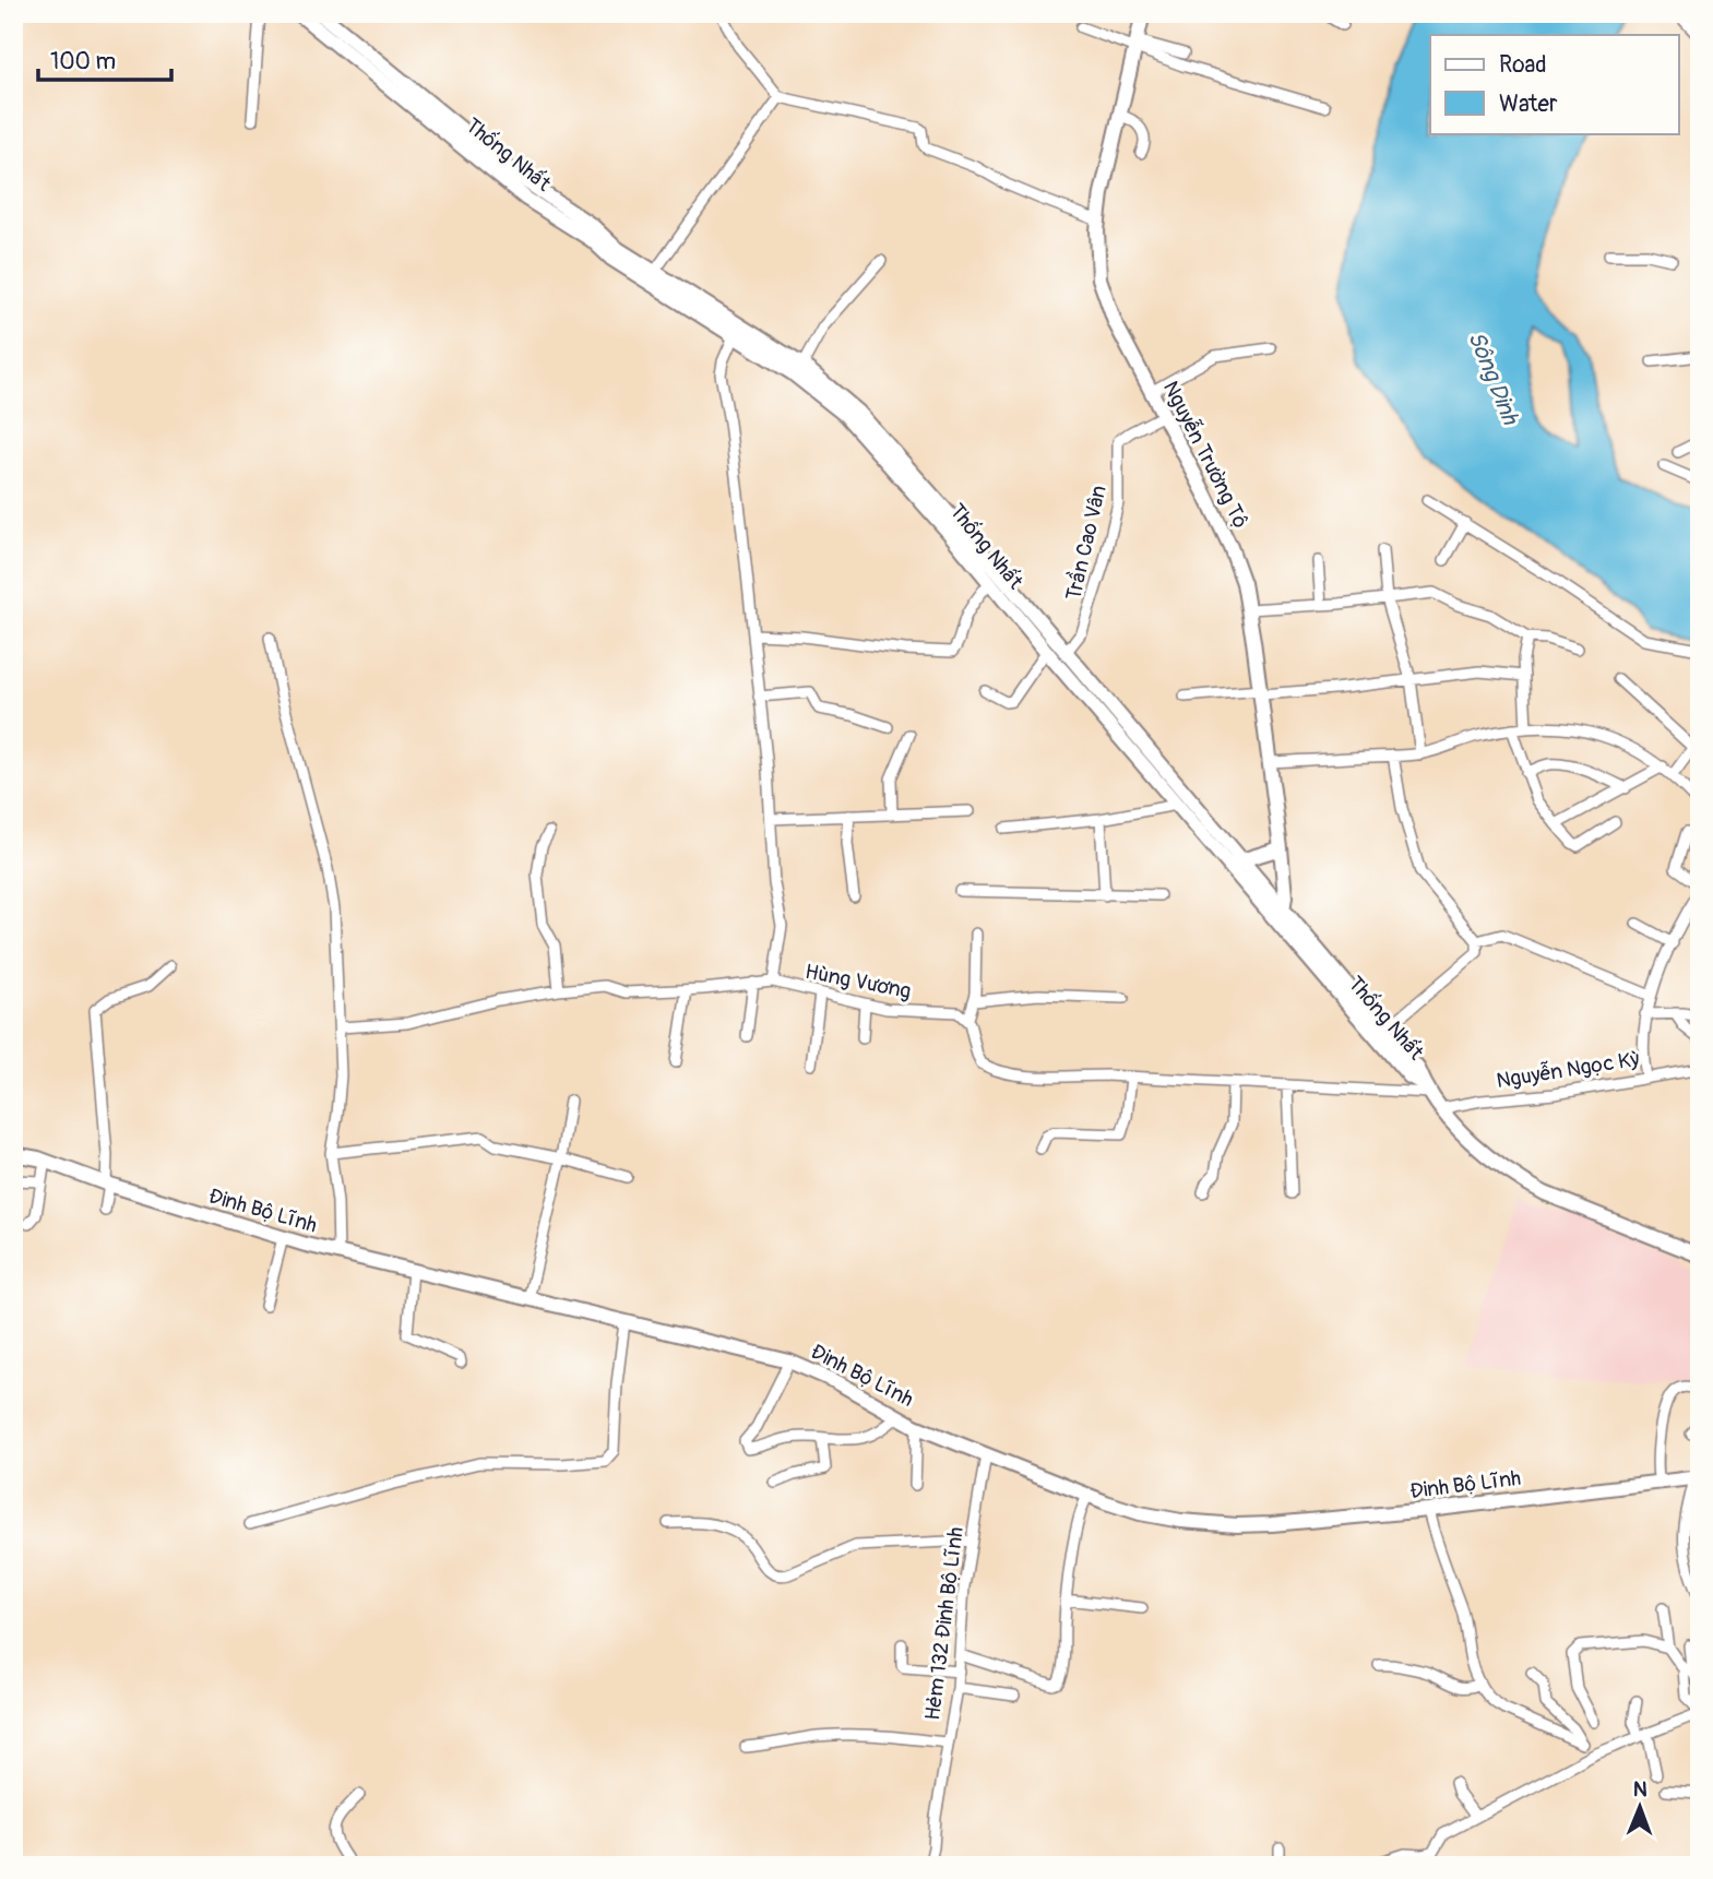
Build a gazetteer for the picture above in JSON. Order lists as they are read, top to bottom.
{
  "streets": {
    "main road": ["Thống Nhất", "Nguyễn Trường Tộ", "Đinh Bộ Lĩnh"],
    "street": [
      "Trần Cao Vân",
      "Hùng Vương",
      "Nguyễn Ngọc Kỳ",
      "Hẻm 132 Đinh Bộ Lĩnh"
    ]
  },
  "crossings": [
    ["Thống Nhất", "Nguyễn Trường Tộ"],
    ["Thống Nhất", "Trần Cao Vân"],
    ["Nguyễn Trường Tộ", "Trần Cao Vân"],
    ["Đinh Bộ Lĩnh", "Hẻm 132 Đinh Bộ Lĩnh"]
  ],
  "water": ["Sông Dinh"],
  "legend": ["Road", "Water"],
  "scale_bar": "100 m",
  "north": "top"
}
